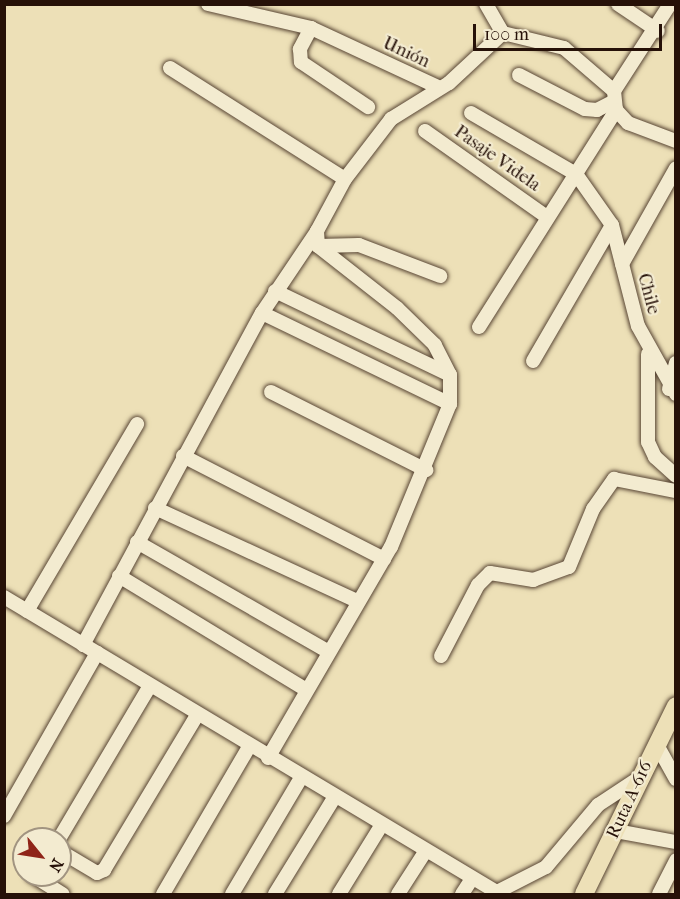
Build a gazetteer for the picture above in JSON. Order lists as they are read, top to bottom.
{
  "streets": {
    "main road": ["Ruta A-616"],
    "street": ["Unión", "Pasaje Videla", "Chile"]
  },
  "scale_bar": "100 m",
  "north": "bottom right"
}
